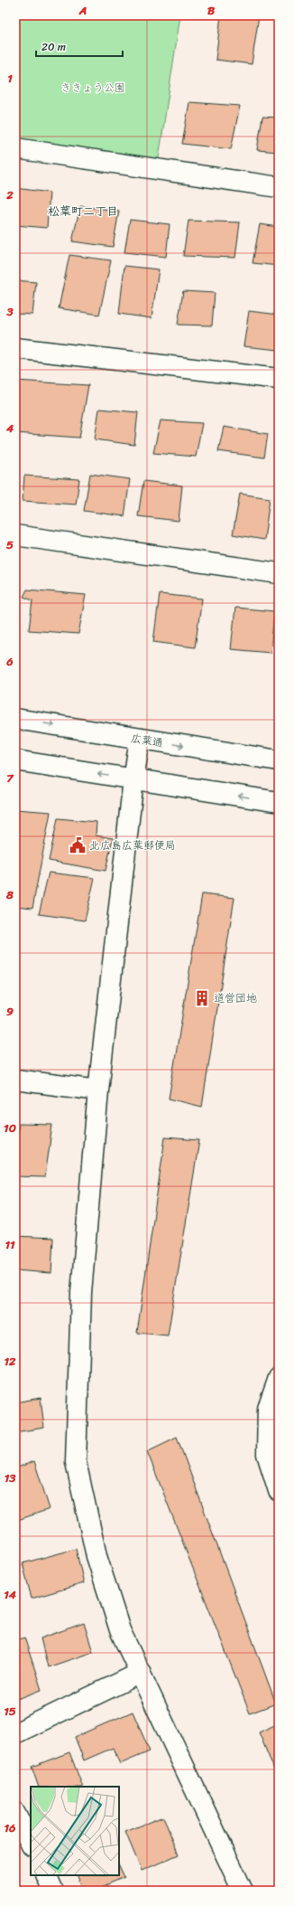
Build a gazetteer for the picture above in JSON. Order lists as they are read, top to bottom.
{
  "streets": {
    "street": ["広葉通"]
  },
  "districts": ["松葉町二丁目"],
  "parks": ["ききょう公園"],
  "places": {
    "public building": ["北広島広葉郵便局"],
    "building": ["道営団地"]
  },
  "scale_bar": "20 m",
  "grid": {
    "columns": ["A", "B"],
    "rows": [
      "1",
      "2",
      "3",
      "4",
      "5",
      "6",
      "7",
      "8",
      "9",
      "10",
      "11",
      "12",
      "13",
      "14",
      "15",
      "16"
    ]
  }
}
